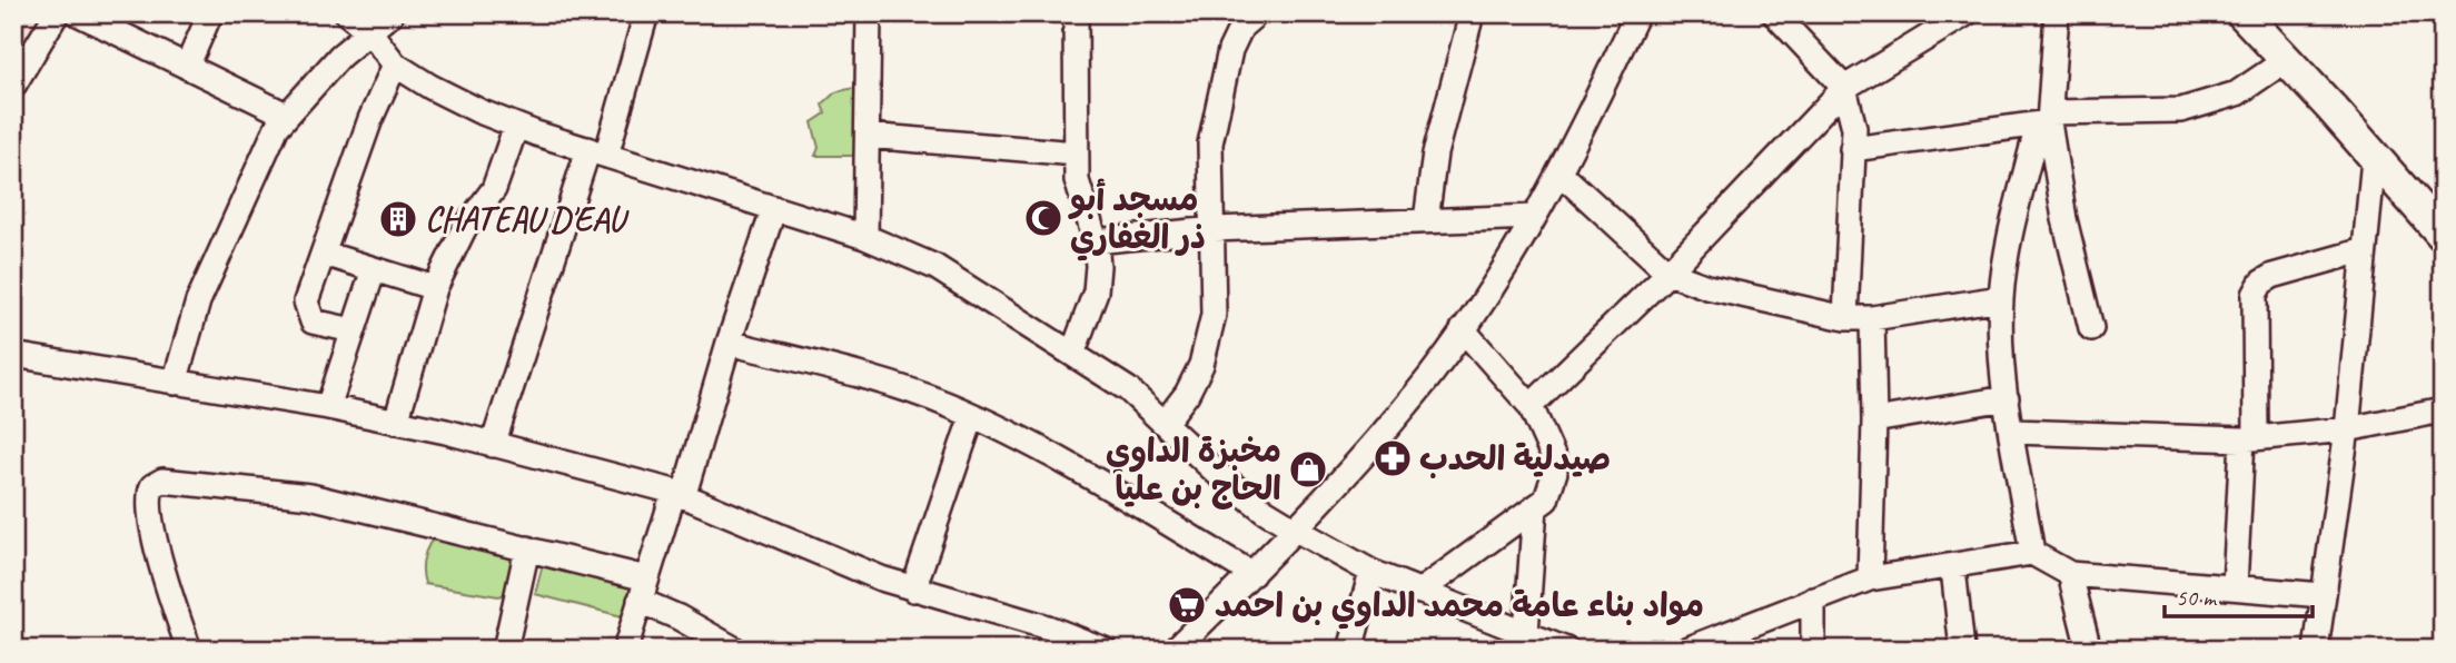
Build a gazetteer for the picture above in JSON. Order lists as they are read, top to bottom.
{
  "places": {
    "mosque": ["مسجد أبو ذر الغفاري"],
    "building": ["CHATEAU D'EAU"],
    "pharmacy": ["صيدلية الحدب"],
    "shop": ["مخبزة الداوي الحاج بن عليا"],
    "supermarket": ["مواد بناء عامة محمد الداوي بن احمد"]
  },
  "scale_bar": "50 m"
}
